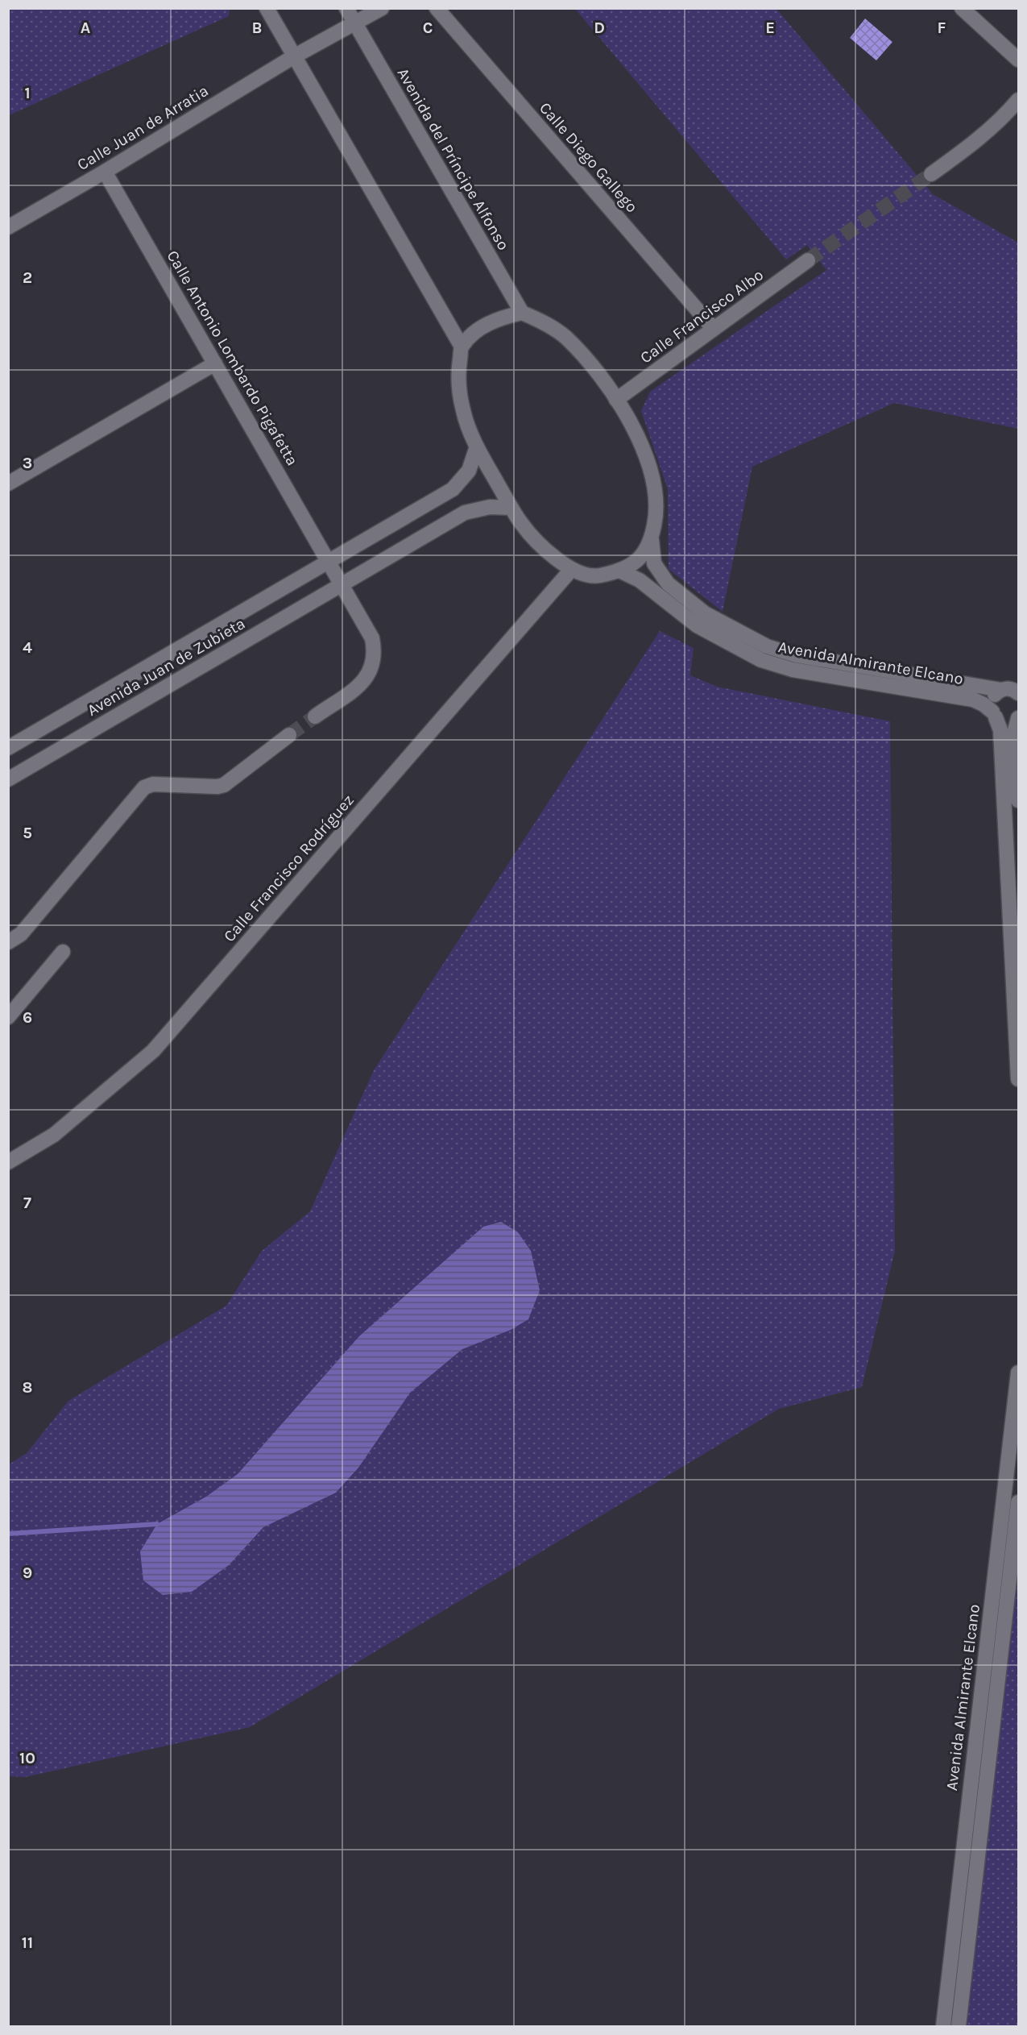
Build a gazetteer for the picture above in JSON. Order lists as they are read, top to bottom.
{
  "streets": {
    "street": [
      "Calle Juan de Arratia",
      "Calle Diego Gallego",
      "Avenida del Príncipe Alfonso",
      "Calle Francisco Albo",
      "Calle Antonio Lombardo Pigafetta",
      "Avenida Almirante Elcano",
      "Avenida Juan de Zubieta",
      "Calle Francisco Rodríguez"
    ]
  },
  "crossings": [
    ["Calle Juan de Arratia", "Calle Antonio Lombardo Pigafetta"],
    ["Calle Diego Gallego", "Calle Francisco Albo"],
    ["Calle Antonio Lombardo Pigafetta", "Avenida Juan de Zubieta"]
  ],
  "grid": {
    "columns": [
      "A",
      "B",
      "C",
      "D",
      "E",
      "F"
    ],
    "rows": [
      "1",
      "2",
      "3",
      "4",
      "5",
      "6",
      "7",
      "8",
      "9",
      "10",
      "11"
    ]
  }
}
